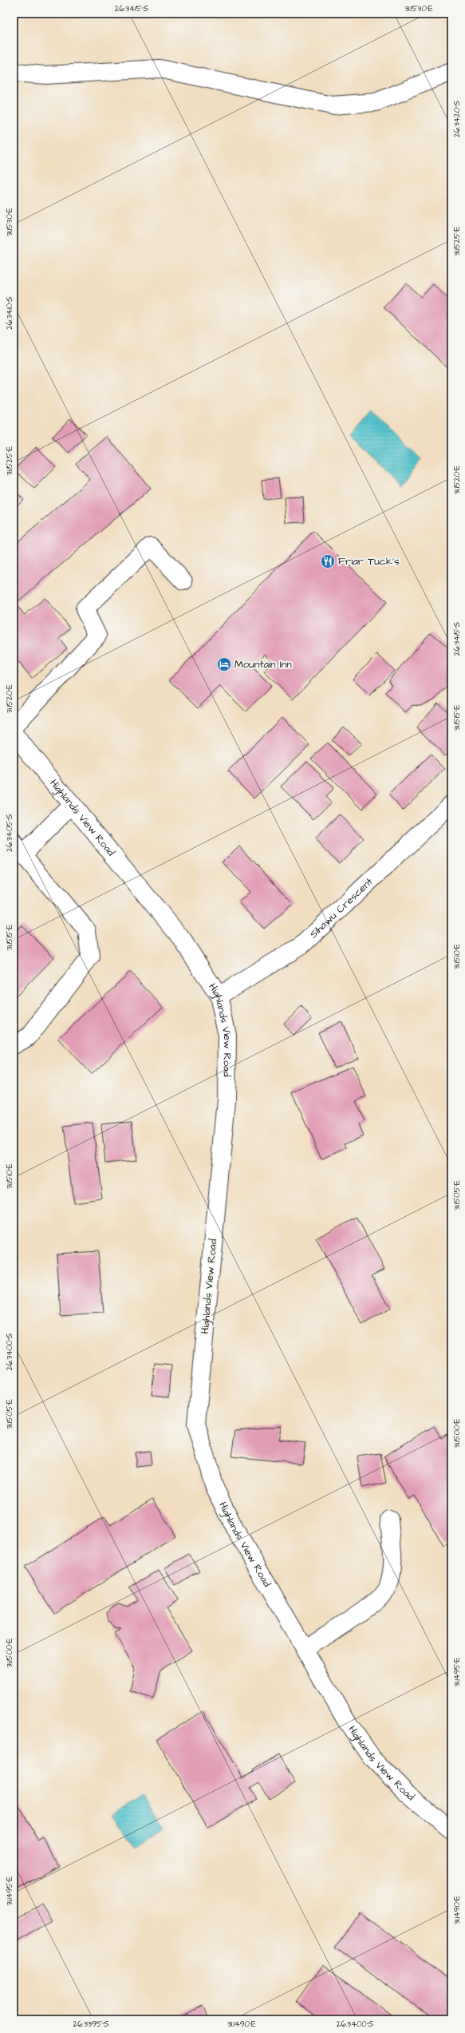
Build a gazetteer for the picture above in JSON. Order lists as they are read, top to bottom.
{
  "streets": {
    "street": ["Highlands View Road", "Sihawu Crescent"]
  },
  "crossings": [
    ["Highlands View Road", "Sihawu Crescent"]
  ],
  "places": {
    "restaurant": ["Friar Tuck's"],
    "hotel": ["Mountain Inn"]
  },
  "coordinates": [
    "26.3415°S",
    "31.1530°E",
    "26.3420°S",
    "31.1525°E",
    "26.3410°S",
    "31.1520°E",
    "31.1515°E",
    "26.3405°S",
    "31.1510°E",
    "31.1505°E",
    "26.3400°S",
    "31.1500°E",
    "31.1495°E",
    "31.1490°E",
    "26.3395°S"
  ]
}
